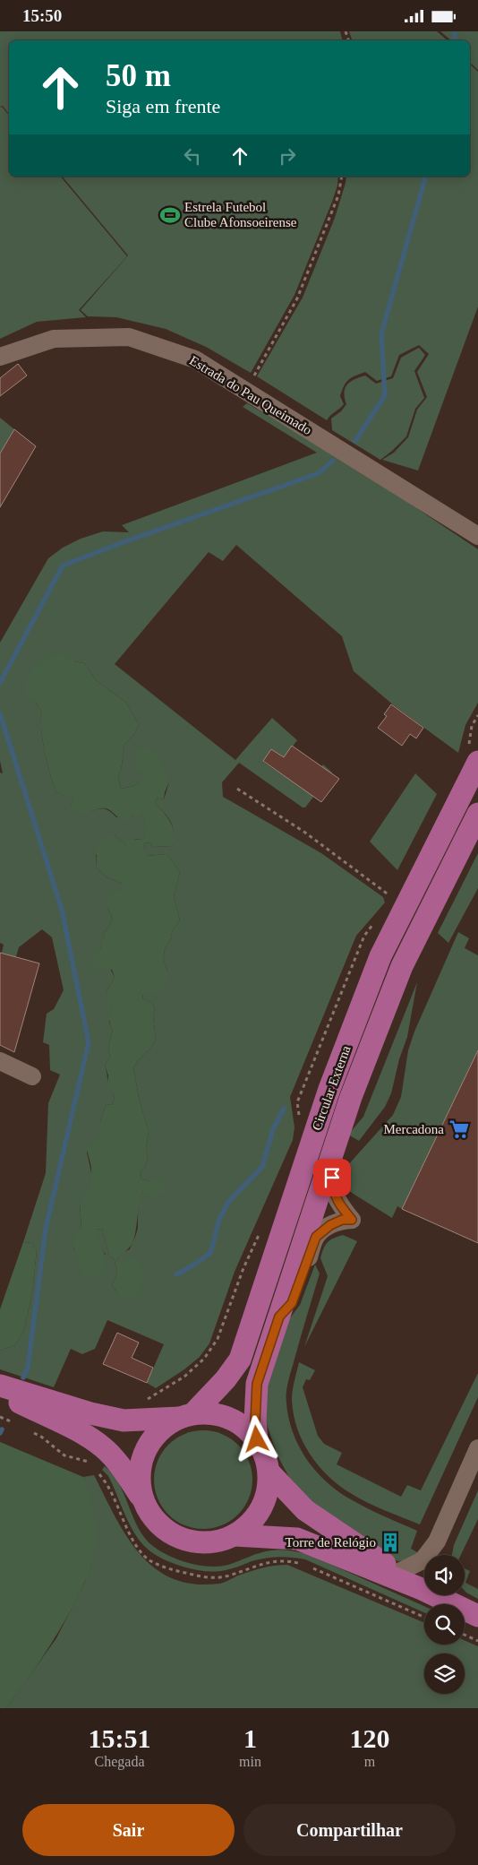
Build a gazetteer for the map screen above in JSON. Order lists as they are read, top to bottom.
{
  "streets": {
    "main road": ["Circular Externa"],
    "street": ["Estrada do Pau Queimado"]
  },
  "places": {
    "sports": ["Estrela Futebol Clube Afonsoeirense"],
    "supermarket": ["Mercadona"],
    "building": ["Torre de Relógio"]
  },
  "page": {
    "status": "15:50",
    "turn": ["50 m", "Siga em frente"],
    "eta": [
      "15:51",
      "Chegada",
      "1",
      "min",
      "120",
      "m"
    ],
    "buttons": ["Sair", "Compartilhar"]
  }
}
